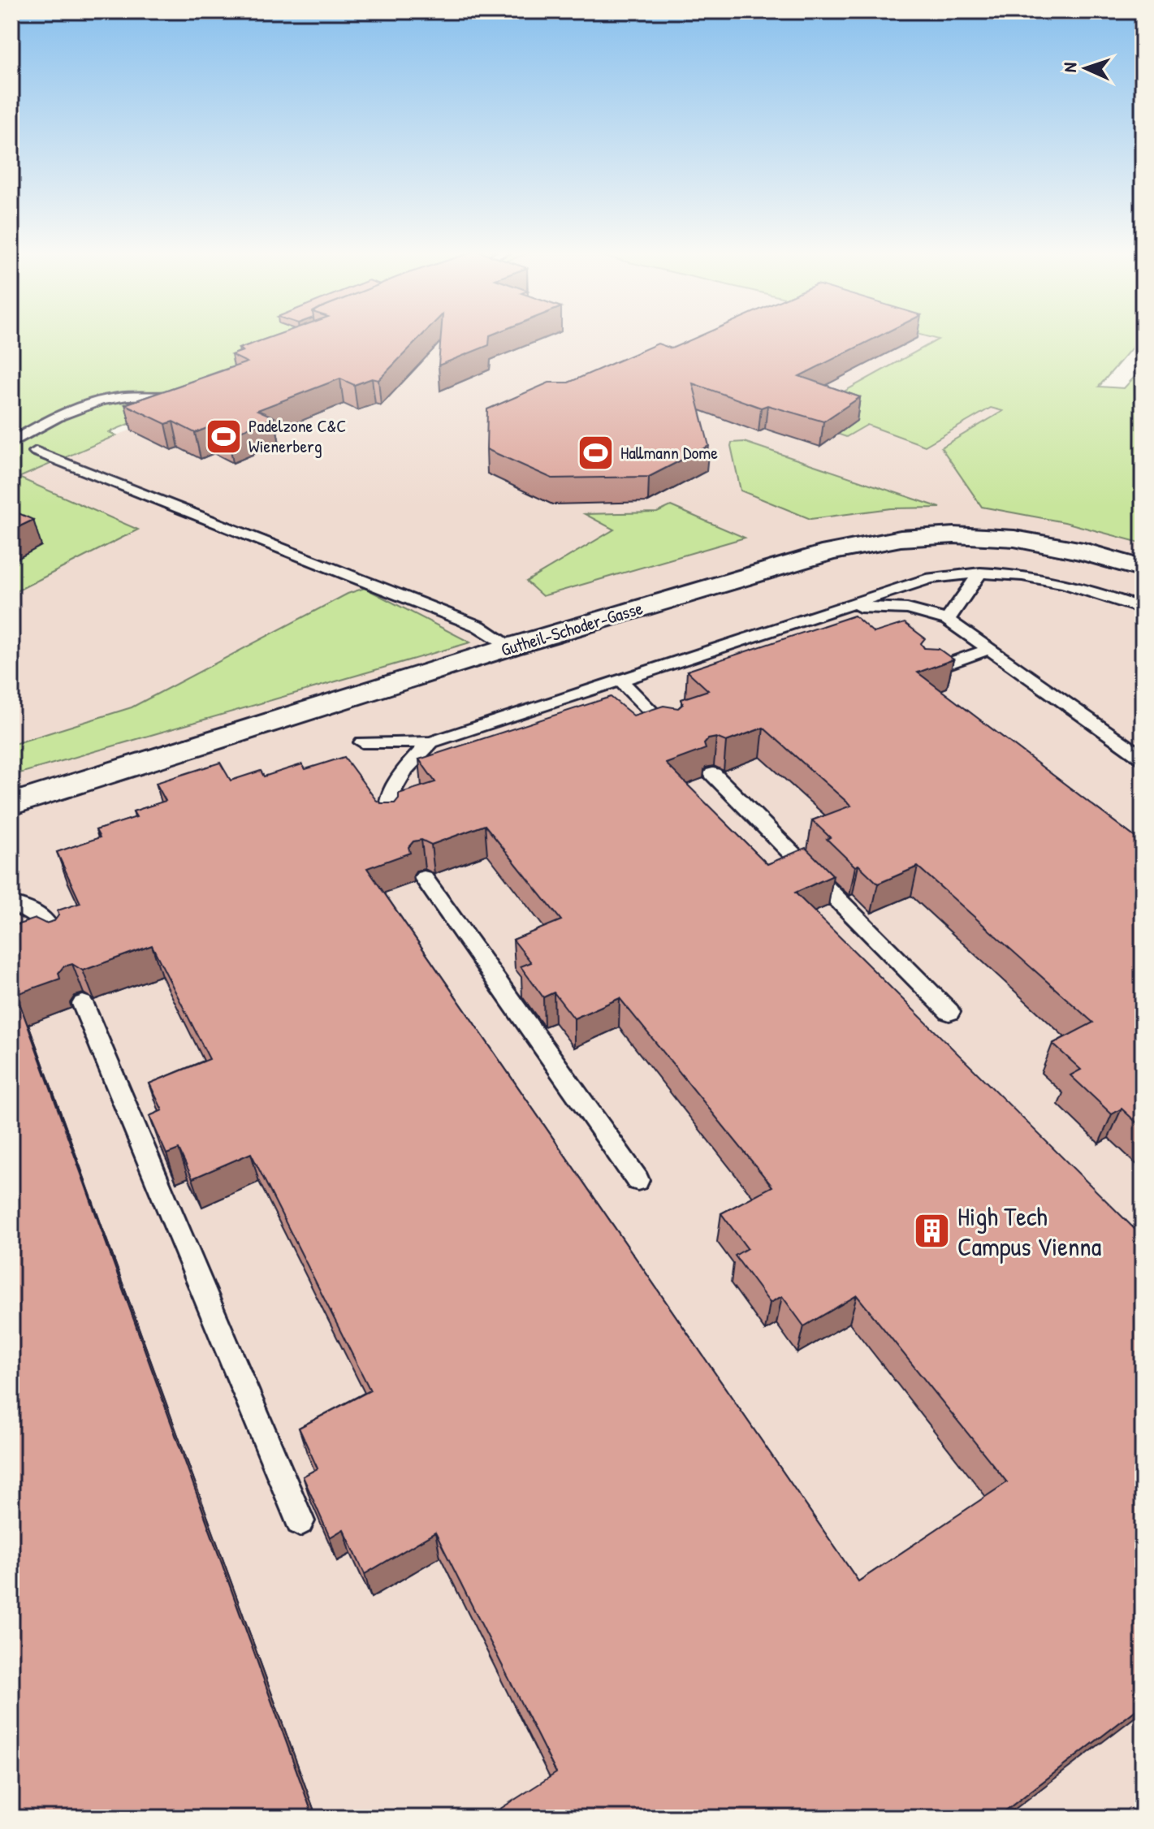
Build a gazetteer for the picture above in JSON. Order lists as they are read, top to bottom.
{
  "streets": {
    "street": ["Gutheil-Schoder-Gasse"]
  },
  "places": {
    "sports": ["Padelzone C&C Wienerberg", "Hallmann Dome"],
    "building": ["High Tech Campus Vienna"]
  },
  "north": "left"
}
